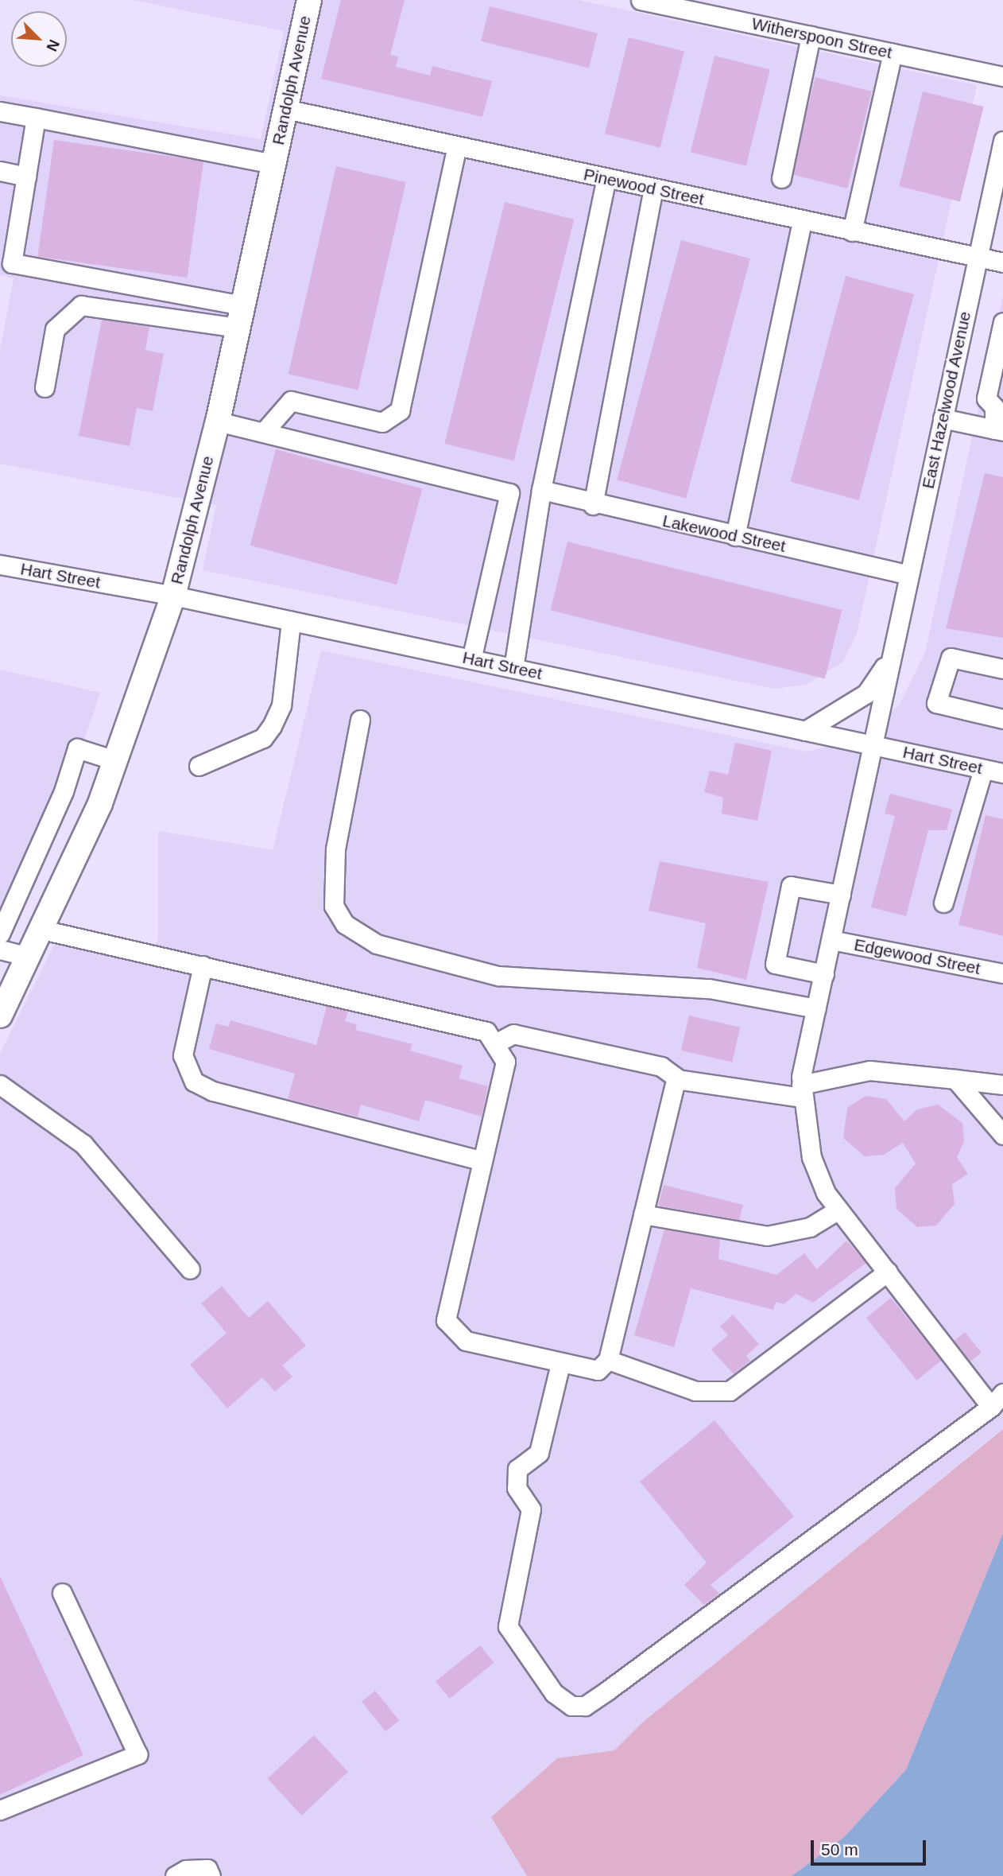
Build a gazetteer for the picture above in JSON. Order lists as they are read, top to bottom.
{
  "streets": {
    "main road": ["Randolph Avenue"],
    "street": [
      "Witherspoon Street",
      "Pinewood Street",
      "East Hazelwood Avenue",
      "Lakewood Street",
      "Hart Street",
      "Edgewood Street"
    ]
  },
  "crossings": [
    ["Randolph Avenue", "Pinewood Street"],
    ["Randolph Avenue", "Hart Street"],
    ["Pinewood Street", "East Hazelwood Avenue"],
    ["East Hazelwood Avenue", "Lakewood Street"],
    ["East Hazelwood Avenue", "Hart Street"],
    ["East Hazelwood Avenue", "Edgewood Street"]
  ],
  "scale_bar": "50 m",
  "north": "bottom right"
}
